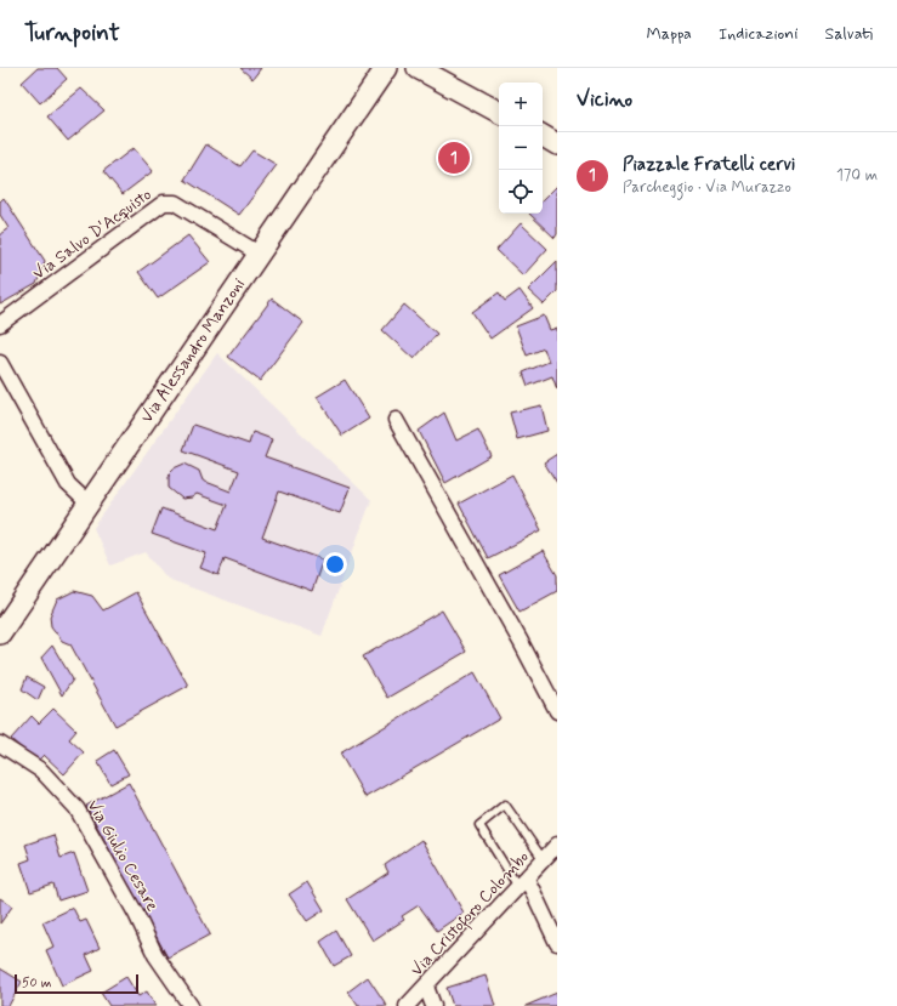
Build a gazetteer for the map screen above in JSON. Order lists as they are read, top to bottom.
{
  "streets": {
    "main road": ["Via Alessandro Manzoni"],
    "street": ["Via Salvo D'Acquisto", "Via Giulio Cesare", "Via Cristoforo Colombo"]
  },
  "crossings": [
    ["Via Salvo D'Acquisto", "Via Alessandro Manzoni"]
  ],
  "scale_bar": "50 m",
  "page": {
    "header": "Turnpoint",
    "nav": ["Mappa", "Indicazioni", "Salvati"],
    "heading": "Vicino",
    "map_buttons": ["+", "−"],
    "list": [
      {
        "mark": "1",
        "name": "Piazzale Fratelli cervi",
        "note": "Parcheggio · Via Murazzo",
        "value": "170 m"
      }
    ],
    "pins": "1",
    "scale": "50 m"
  }
}
